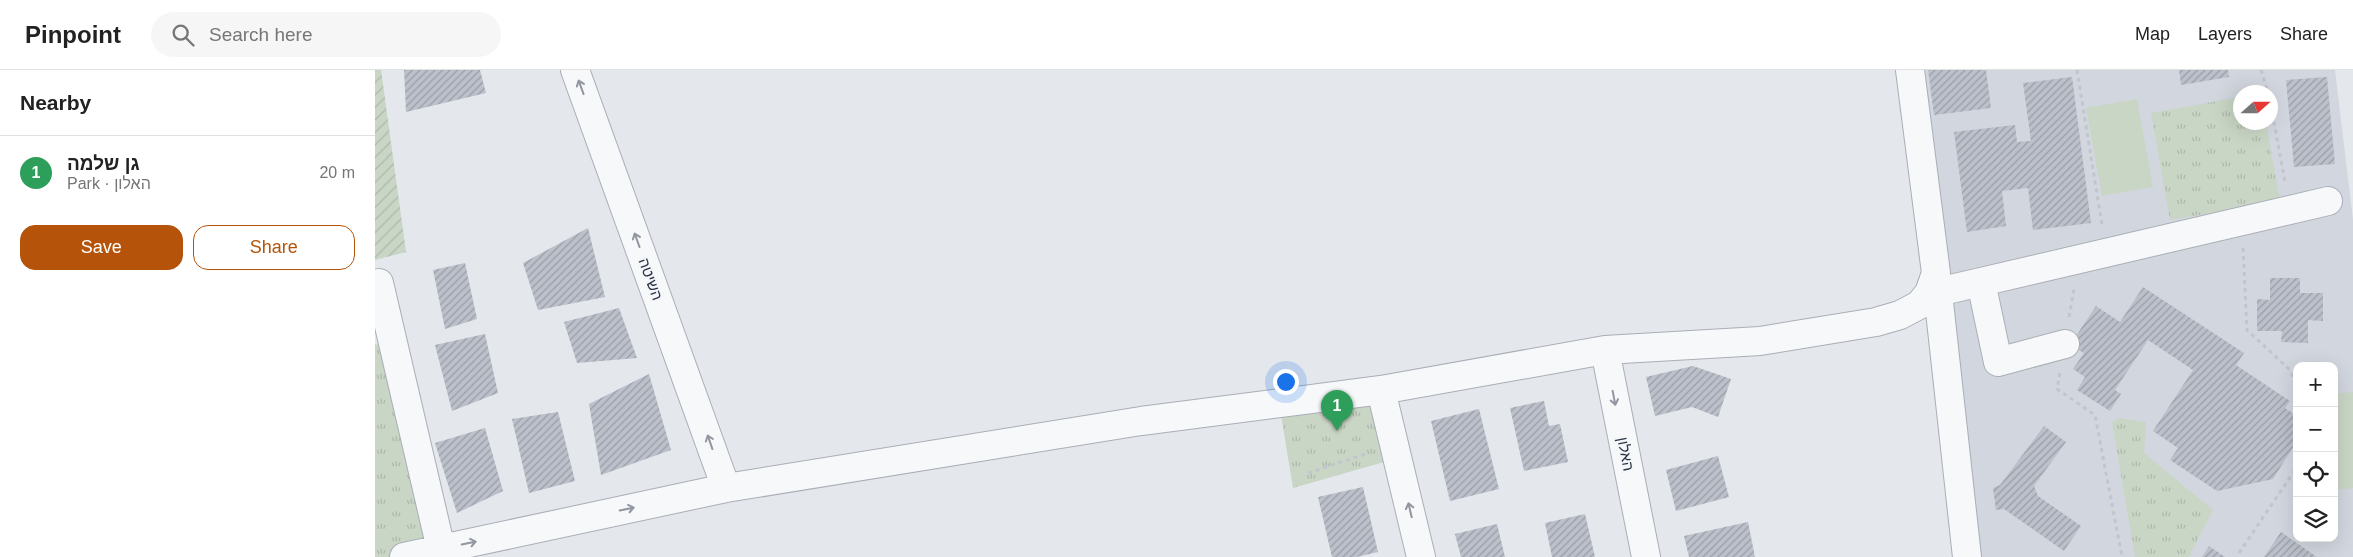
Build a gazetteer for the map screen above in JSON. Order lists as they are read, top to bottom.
{
  "streets": {
    "street": ["השיטה", "האלון"]
  },
  "one_way": ["השיטה"],
  "north": "right",
  "page": {
    "header": "Pinpoint",
    "search": "Search here",
    "nav": ["Map", "Layers", "Share"],
    "heading": "Nearby",
    "list": [
      {
        "mark": "1",
        "name": "גן שלמה",
        "note": "Park · האלון",
        "value": "20 m"
      }
    ],
    "buttons": ["Save", "Share"],
    "map_buttons": ["+", "−"],
    "pins": "1"
  }
}
